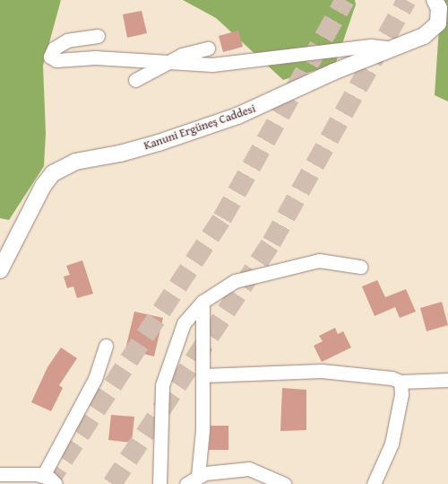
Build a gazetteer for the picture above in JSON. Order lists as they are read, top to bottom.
{
  "streets": {
    "street": ["Kanuni Ergüneş Caddesi"]
  }
}
